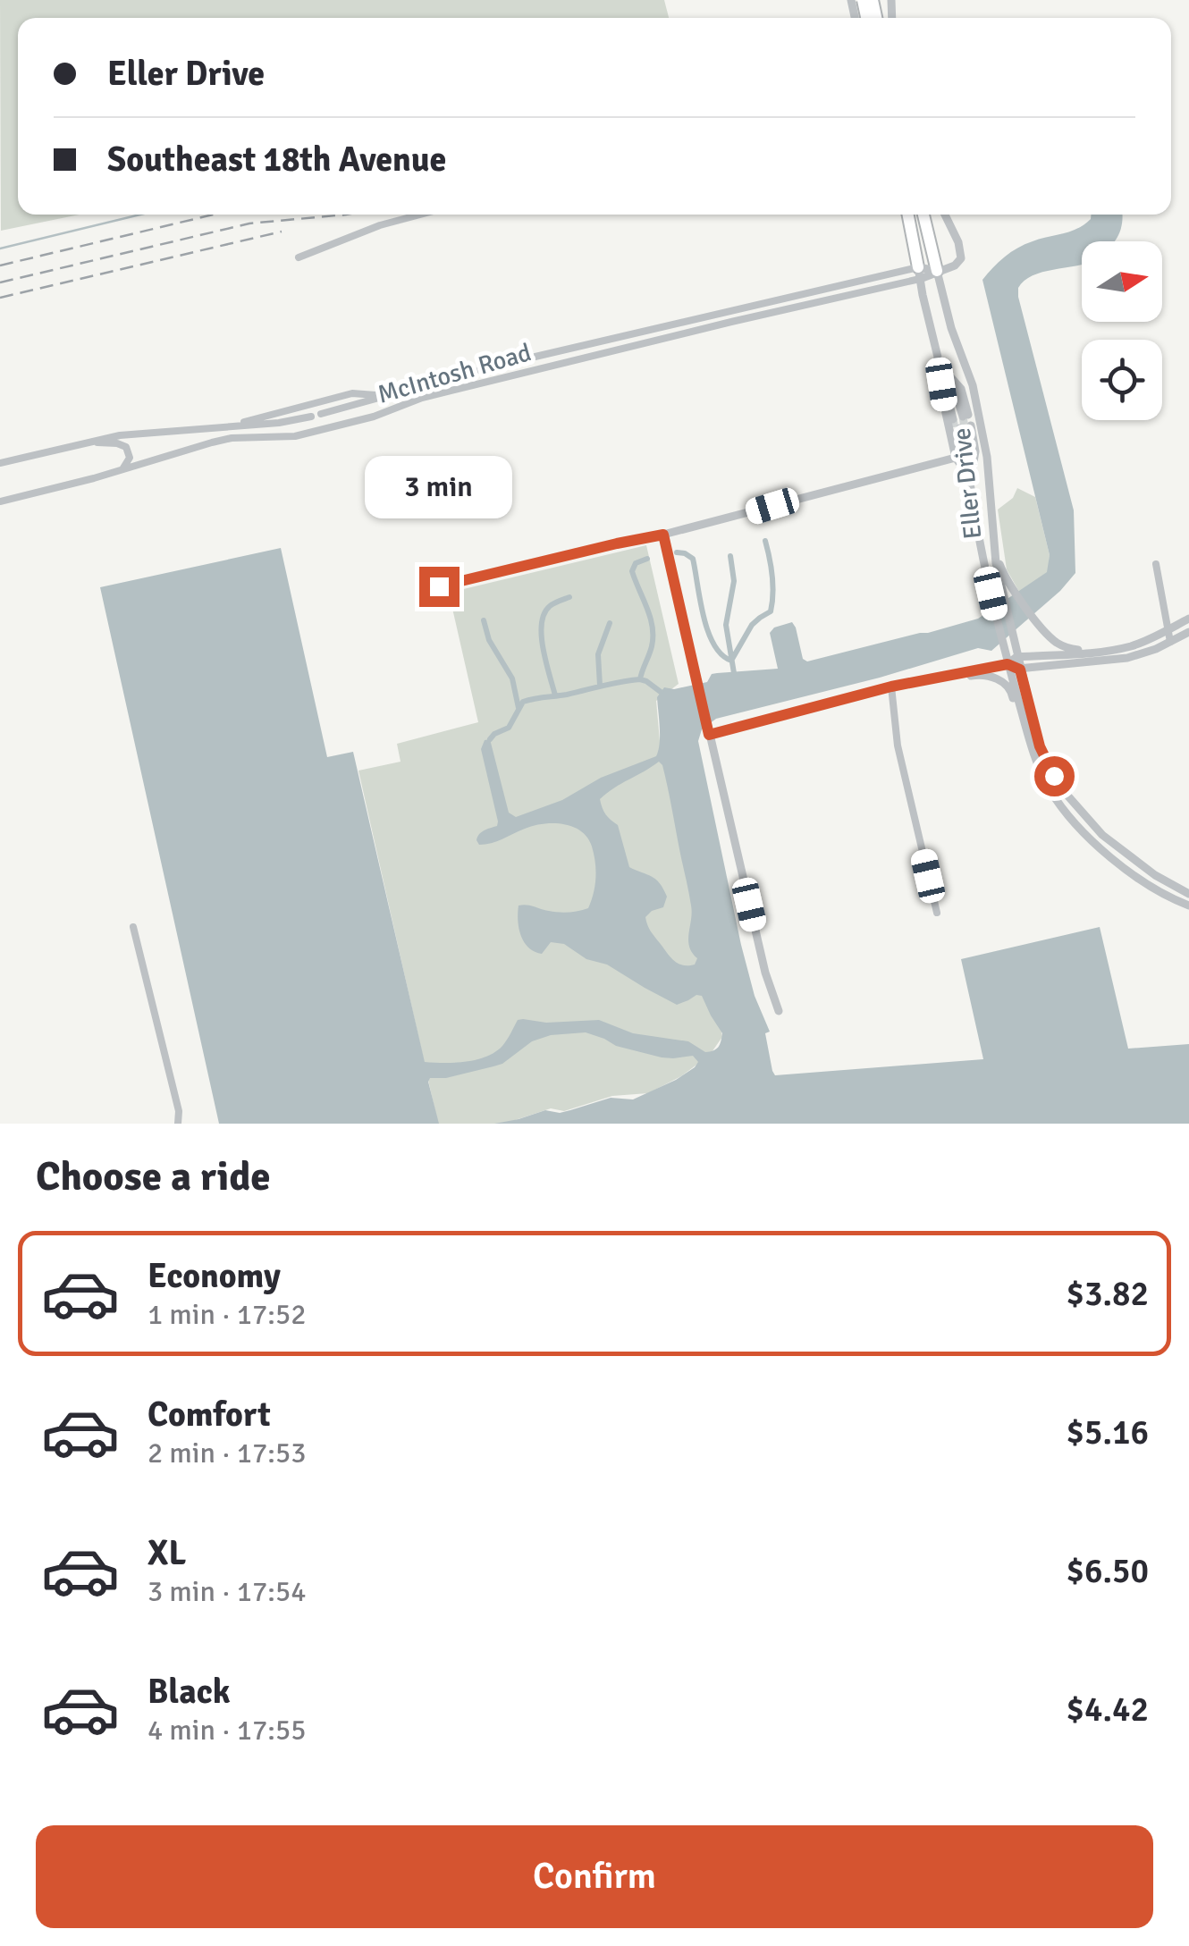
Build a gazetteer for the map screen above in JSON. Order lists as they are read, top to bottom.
{
  "streets": {
    "street": ["McIntosh Road", "Eller Drive"]
  },
  "crossings": [
    ["McIntosh Road", "Eller Drive"]
  ],
  "north": "right",
  "page": {
    "banner": ["Eller Drive", "Southeast 18th Avenue"],
    "bubble": "3 min",
    "heading": "Choose a ride",
    "list": [
      {
        "name": "Economy",
        "note": "1 min · 17:52",
        "value": "$3.82"
      },
      {
        "name": "Comfort",
        "note": "2 min · 17:53",
        "value": "$5.16"
      },
      {
        "name": "XL",
        "note": "3 min · 17:54",
        "value": "$6.50"
      },
      {
        "name": "Black",
        "note": "4 min · 17:55",
        "value": "$4.42"
      }
    ],
    "buttons": "Confirm"
  }
}
